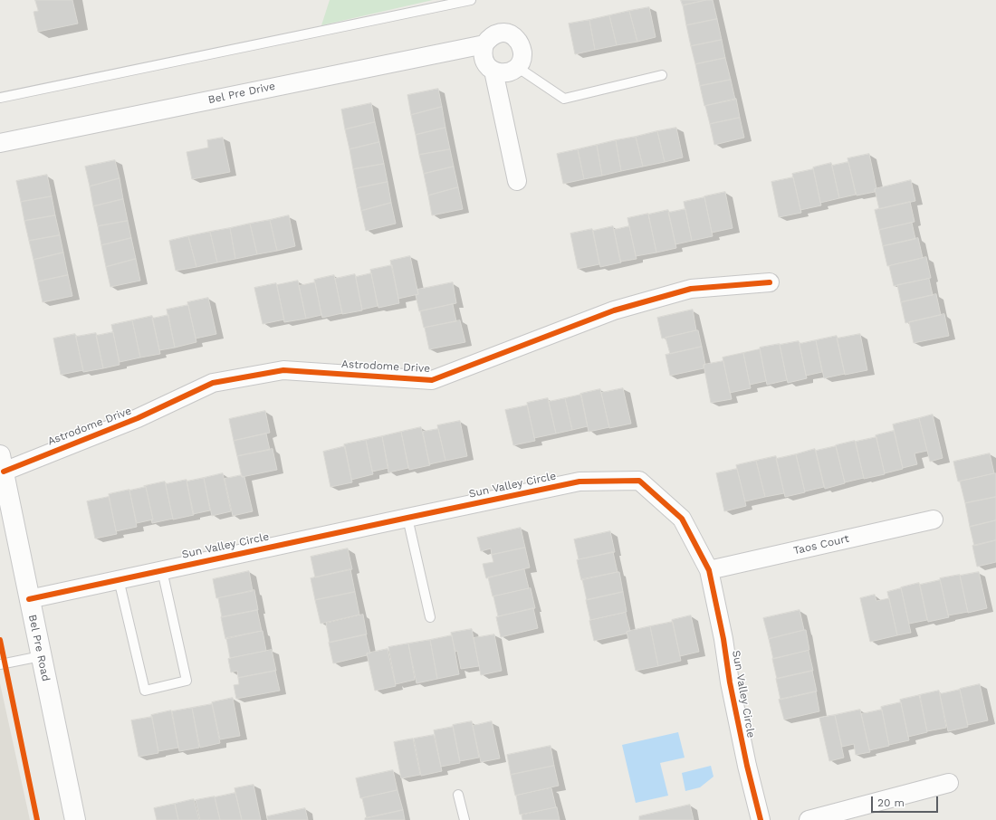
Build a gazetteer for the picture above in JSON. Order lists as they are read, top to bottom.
{
  "streets": {
    "main road": ["Bel Pre Road"],
    "street": [
      "Bel Pre Drive",
      "Astrodome Drive",
      "Sun Valley Circle",
      "Taos Court"
    ]
  },
  "crossings": [
    ["Astrodome Drive", "Bel Pre Road"],
    ["Sun Valley Circle", "Taos Court"],
    ["Sun Valley Circle", "Bel Pre Road"]
  ],
  "scale_bar": "20 m"
}
